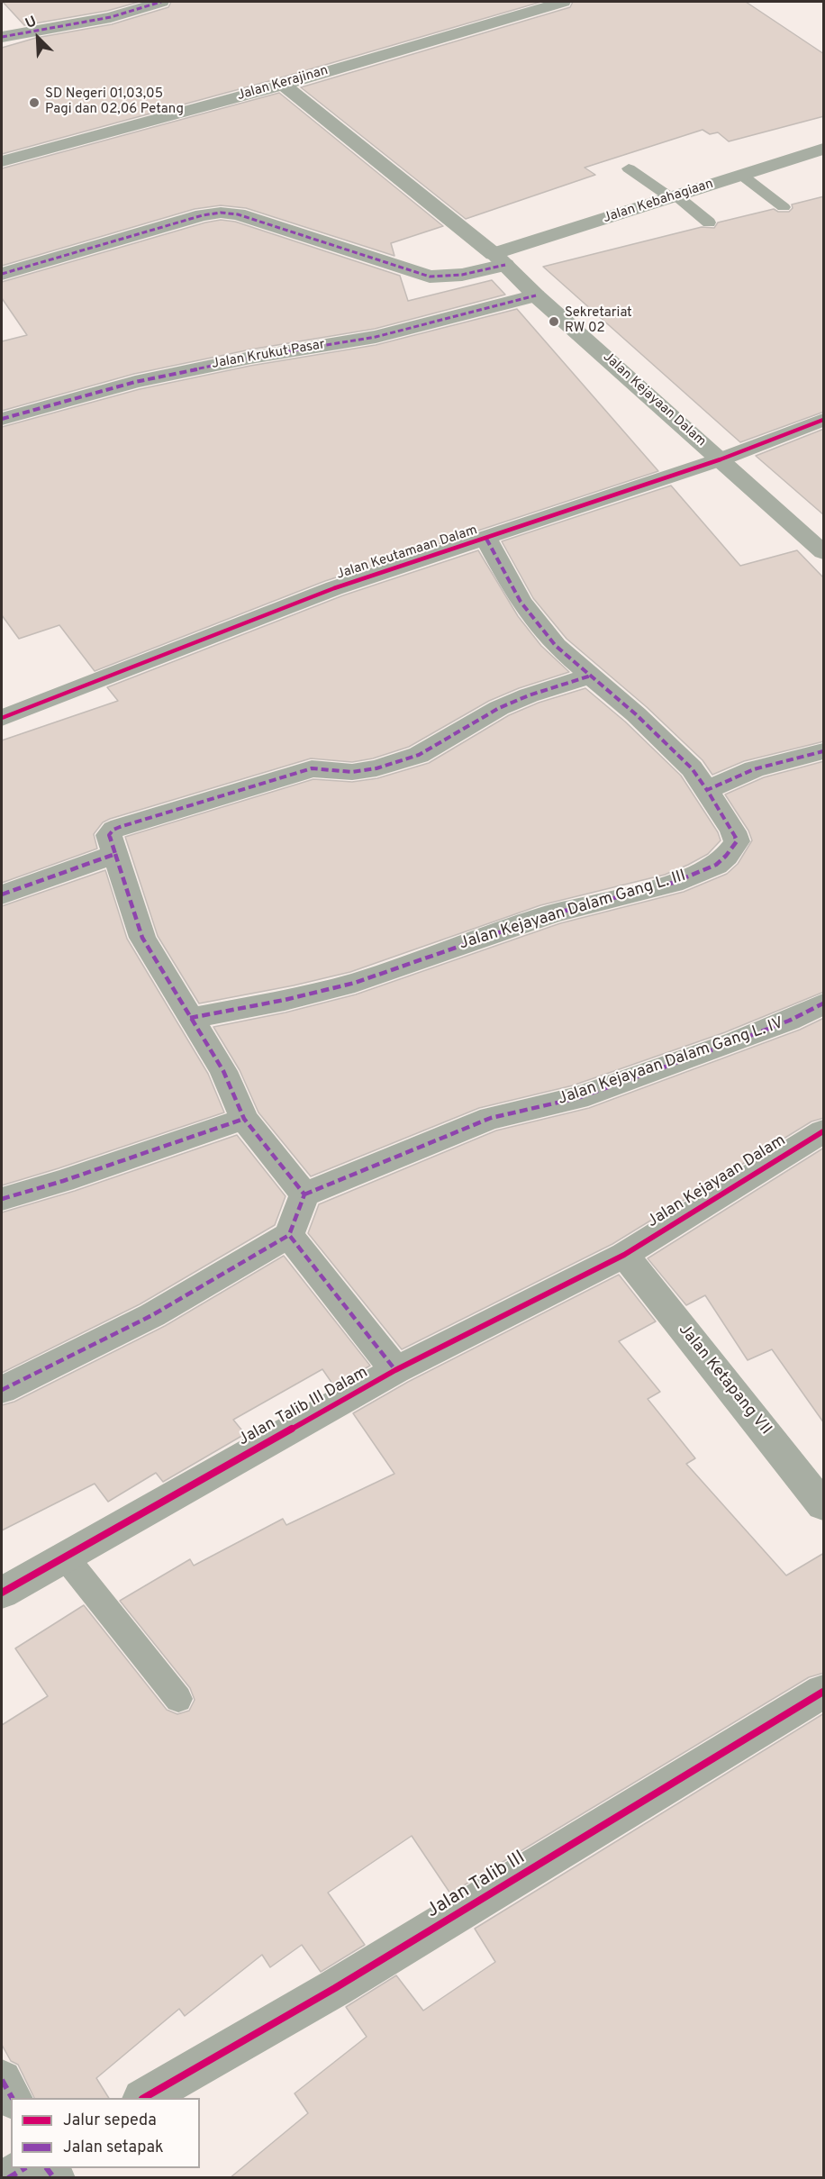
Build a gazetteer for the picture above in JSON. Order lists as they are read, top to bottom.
{
  "streets": {
    "street": [
      "Jalan Kerajinan",
      "Jalan Kebahagiaan",
      "Jalan Krukut Pasar",
      "Jalan Kejayaan Dalam",
      "Jalan Keutamaan Dalam",
      "Jalan Kejayaan Dalam Gang L. III",
      "Jalan Kejayaan Dalam Gang L. IV",
      "Jalan Ketapang VII",
      "Jalan Talib III Dalam",
      "Jalan Talib III"
    ]
  },
  "crossings": [
    ["Jalan Kerajinan", "Jalan Kejayaan Dalam"],
    ["Jalan Kebahagiaan", "Jalan Kejayaan Dalam"],
    ["Jalan Krukut Pasar", "Jalan Kejayaan Dalam"],
    ["Jalan Kejayaan Dalam", "Jalan Keutamaan Dalam"],
    ["Jalan Kejayaan Dalam", "Jalan Ketapang VII"],
    ["Jalan Kejayaan Dalam", "Jalan Talib III Dalam"],
    ["Jalan Ketapang VII", "Jalan Talib III Dalam"]
  ],
  "places": ["SD Negeri 01,03,05 Pagi dan 02,06 Petang", "Sekretariat RW 02"],
  "legend": ["Jalur sepeda", "Jalan setapak"],
  "north": "top left"
}
